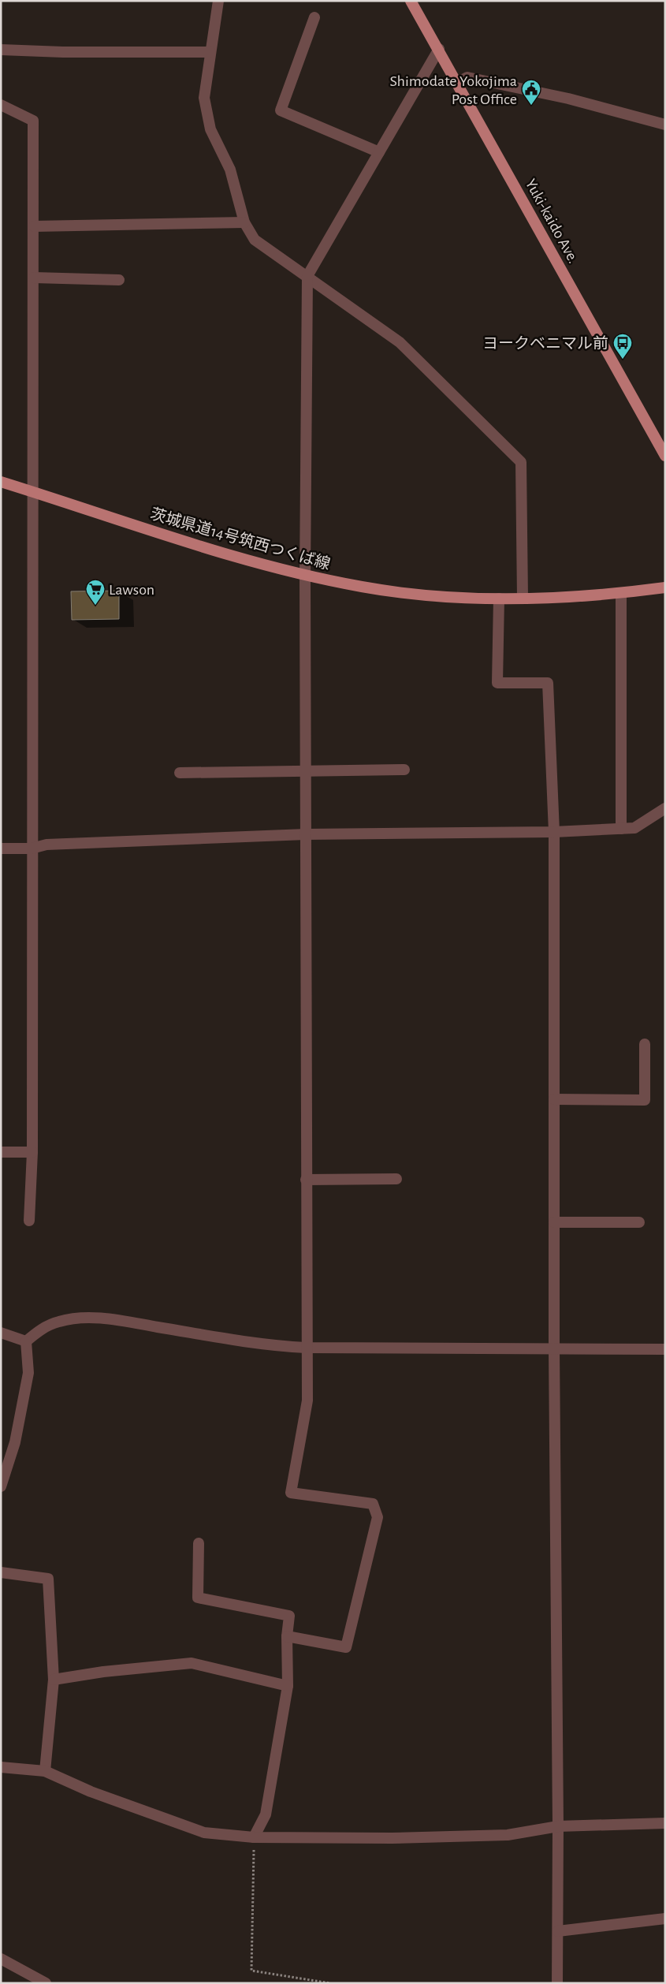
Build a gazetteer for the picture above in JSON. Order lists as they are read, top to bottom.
{
  "streets": {
    "main road": ["Yuki-kaido Ave.", "茨城県道14号筑西つくば線"]
  },
  "places": {
    "public building": ["Shimodate Yokojima Post Office"],
    "bus stop": ["ヨークベニマル前"],
    "supermarket": ["Lawson"]
  }
}
